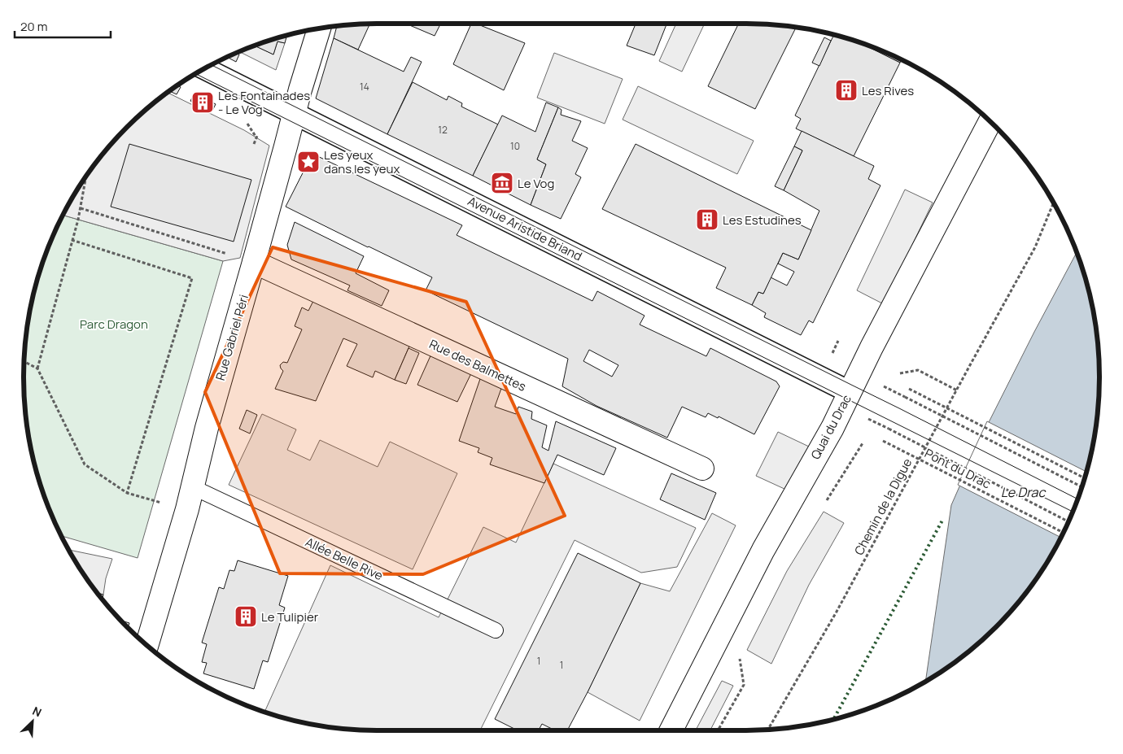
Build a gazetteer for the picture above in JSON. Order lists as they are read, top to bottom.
{
  "streets": {
    "street": [
      "Avenue Aristide Briand",
      "Rue Gabriel Péri",
      "Rue des Balmettes",
      "Quai du Drac"
    ],
    "lane": ["Allée Belle Rive"],
    "path": ["Pont du Drac", "Chemin de la Digue"]
  },
  "crossings": [
    ["Avenue Aristide Briand", "Rue Gabriel Péri"],
    ["Avenue Aristide Briand", "Quai du Drac"],
    ["Rue Gabriel Péri", "Rue des Balmettes"],
    ["Rue Gabriel Péri", "Allée Belle Rive"]
  ],
  "water": ["Le Drac"],
  "parks": ["Parc Dragon"],
  "places": {
    "building": [
      "Les Rives",
      "Les Fontainades - Le Vog",
      "Les Estudines",
      "Le Tulipier"
    ],
    "place": ["Les yeux dans les yeux"],
    "museum": ["Le Vog"]
  },
  "house_numbers": [
    "14",
    "12",
    "10",
    "1",
    "1"
  ],
  "scale_bar": "20 m",
  "north": "top right"
}
